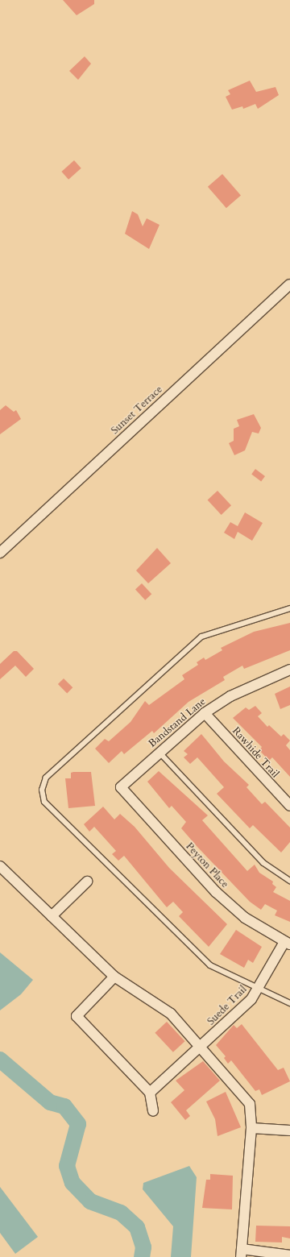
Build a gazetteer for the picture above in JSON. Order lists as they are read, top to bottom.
{
  "streets": {
    "street": [
      "Sunset Terrace",
      "Bandstand Lane",
      "Rawhide Trail",
      "Peyton Place",
      "Suede Trail"
    ]
  },
  "crossings": [
    ["Bandstand Lane", "Rawhide Trail"],
    ["Bandstand Lane", "Peyton Place"],
    ["Peyton Place", "Suede Trail"]
  ]
}
